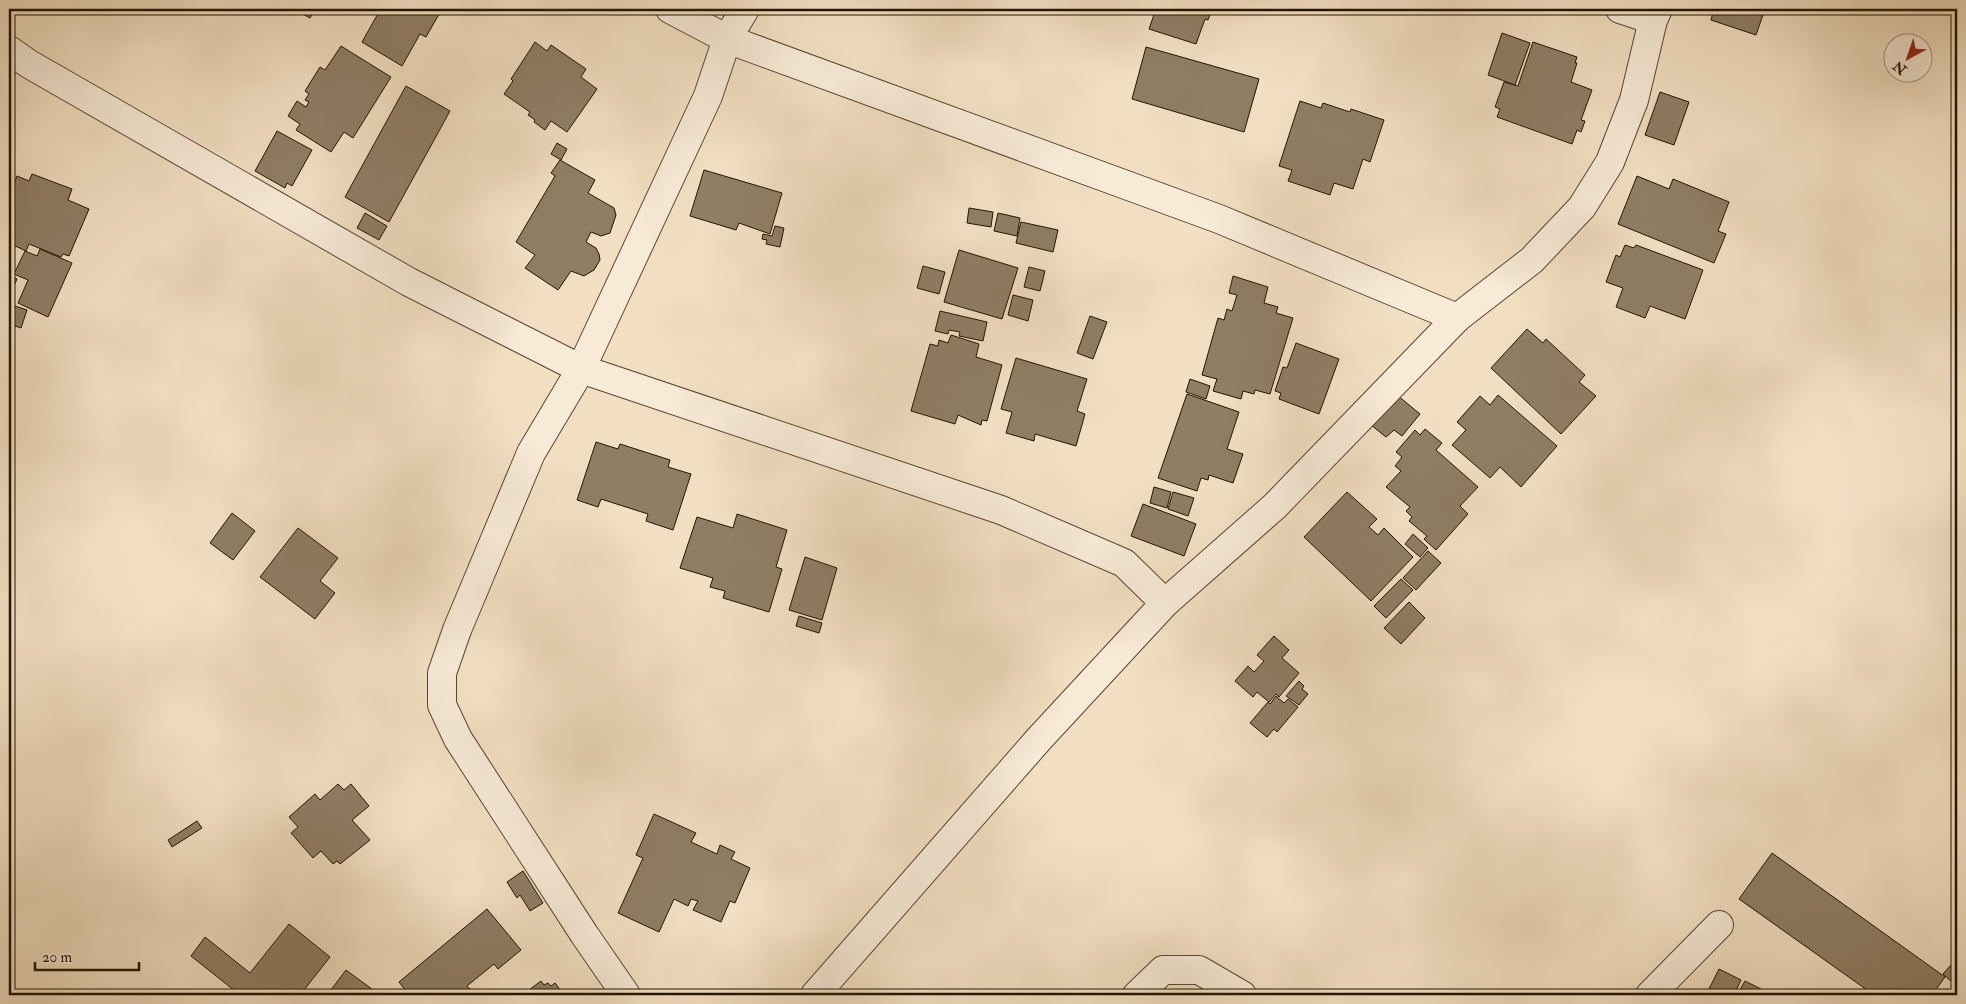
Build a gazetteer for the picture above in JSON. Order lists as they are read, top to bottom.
{
  "scale_bar": "20 m",
  "north": "bottom left"
}
